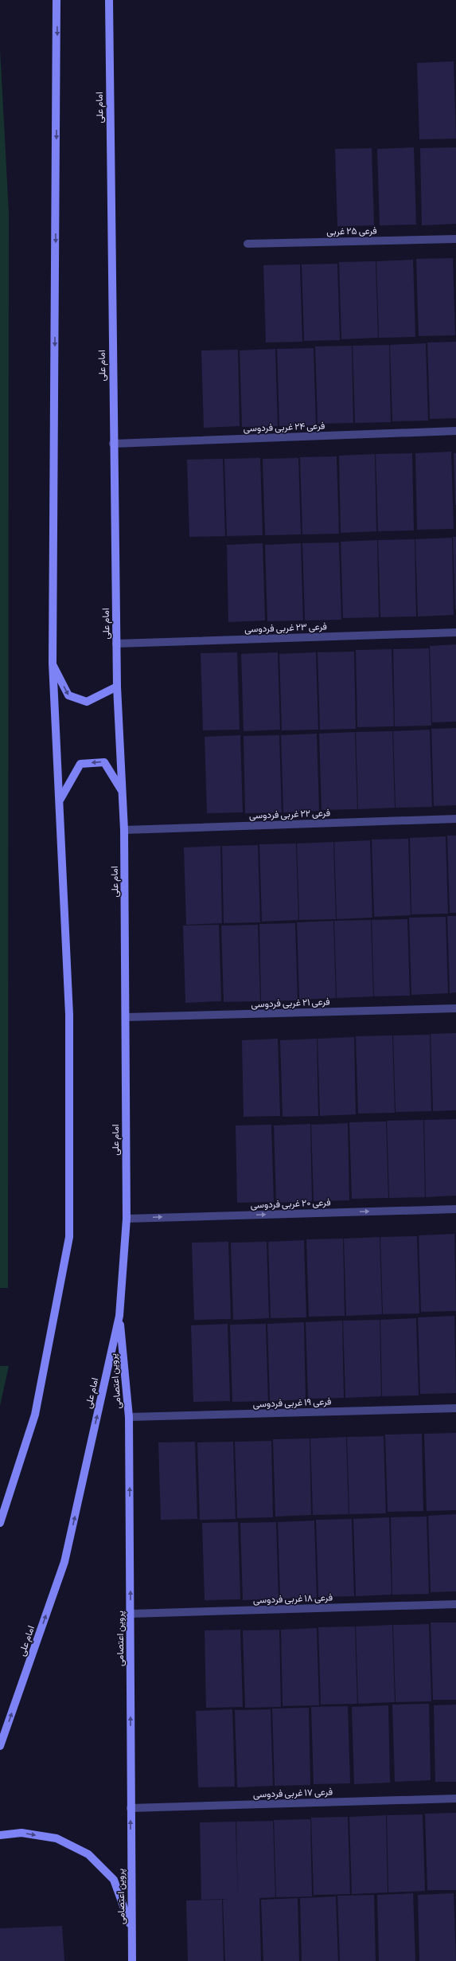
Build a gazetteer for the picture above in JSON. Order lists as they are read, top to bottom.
{
  "streets": {
    "main road": ["امام علی", "پروین اعتصامی"],
    "street": [
      "فرعی ۲۵ غربی",
      "فرعی ۲۴ غربی فردوسی",
      "فرعی ۲۳ غربی فردوسی",
      "فرعی ۲۲ غربی فردوسی",
      "فرعی ۲۱ غربی فردوسی",
      "فرعی ۲۰ غربی فردوسی",
      "فرعی ۱۹ غربی فردوسی",
      "فرعی ۱۸ غربی فردوسی",
      "فرعی ۱۷ غربی فردوسی"
    ]
  },
  "crossings": [
    ["امام علی", "فرعی ۲۴ غربی فردوسی"],
    ["امام علی", "فرعی ۲۳ غربی فردوسی"],
    ["امام علی", "فرعی ۲۲ غربی فردوسی"],
    ["امام علی", "فرعی ۲۱ غربی فردوسی"],
    ["امام علی", "فرعی ۲۰ غربی فردوسی"],
    ["امام علی", "پروین اعتصامی"],
    ["پروین اعتصامی", "فرعی ۱۹ غربی فردوسی"],
    ["پروین اعتصامی", "فرعی ۱۸ غربی فردوسی"],
    ["پروین اعتصامی", "فرعی ۱۷ غربی فردوسی"]
  ],
  "one_way": ["فرعی ۲۰ غربی فردوسی", "پروین اعتصامی"]
}
